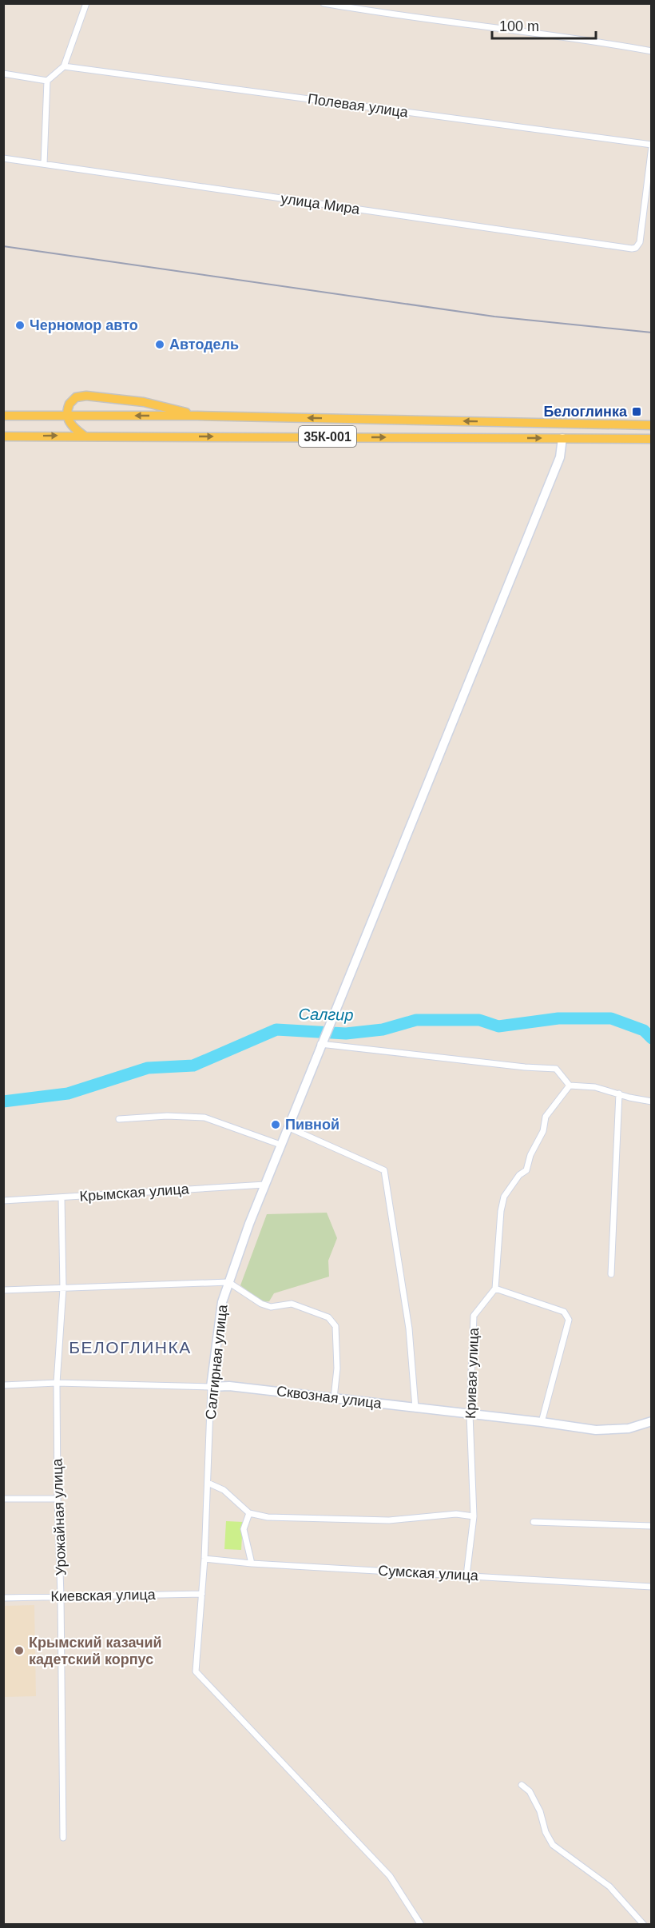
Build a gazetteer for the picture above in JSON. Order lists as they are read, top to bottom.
{
  "streets": {
    "main road": ["35К-001", "Салгирная улица", "Сквозная улица"],
    "street": [
      "Полевая улица",
      "улица Мира",
      "Крымская улица",
      "Кривая улица",
      "Урожайная улица",
      "Сумская улица",
      "Киевская улица"
    ]
  },
  "crossings": [
    ["Полевая улица", "улица Мира"],
    ["35К-001", "Салгирная улица"],
    ["Крымская улица", "Салгирная улица"],
    ["Крымская улица", "Урожайная улица"],
    ["Салгирная улица", "Сквозная улица"],
    ["Салгирная улица", "Сумская улица"],
    ["Салгирная улица", "Киевская улица"],
    ["Кривая улица", "Сквозная улица"],
    ["Кривая улица", "Сумская улица"],
    ["Сквозная улица", "Урожайная улица"],
    ["Урожайная улица", "Киевская улица"]
  ],
  "districts": ["БЕЛОГЛИНКА"],
  "water": ["Салгир"],
  "places": {
    "other": [
      "Черномор авто",
      "Автодель",
      "Пивной",
      "Крымский казачий кадетский корпус"
    ],
    "transit": ["Белоглинка"]
  },
  "scale_bar": "100 m"
}
